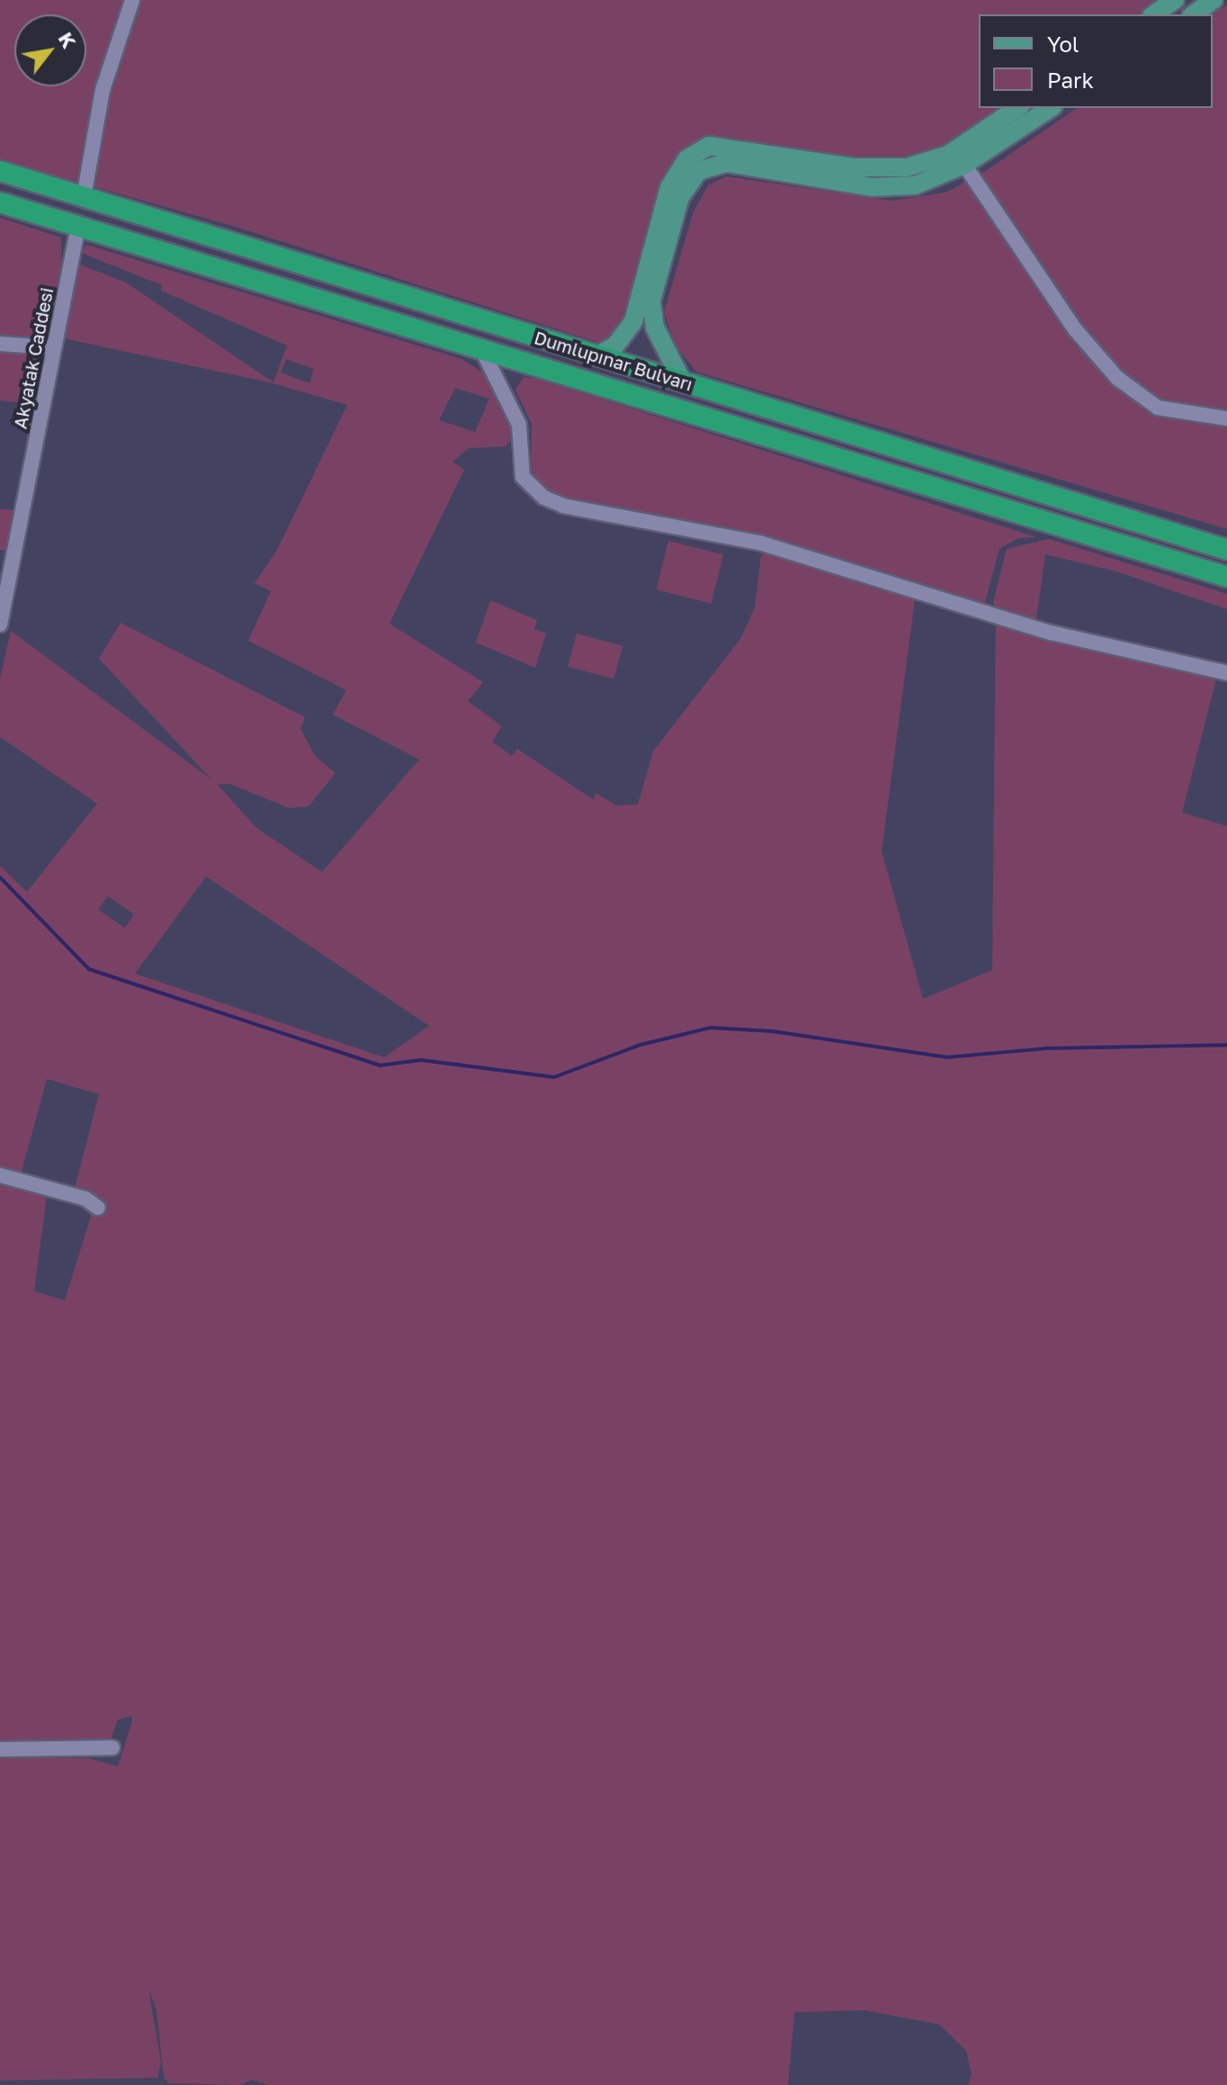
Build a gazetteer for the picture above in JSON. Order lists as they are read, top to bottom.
{
  "streets": {
    "highway": ["Dumlupınar Bulvarı"],
    "street": ["Akyatak Caddesi"]
  },
  "crossings": [
    ["Akyatak Caddesi", "Dumlupınar Bulvarı"]
  ],
  "legend": ["Yol", "Park"],
  "north": "top right"
}
